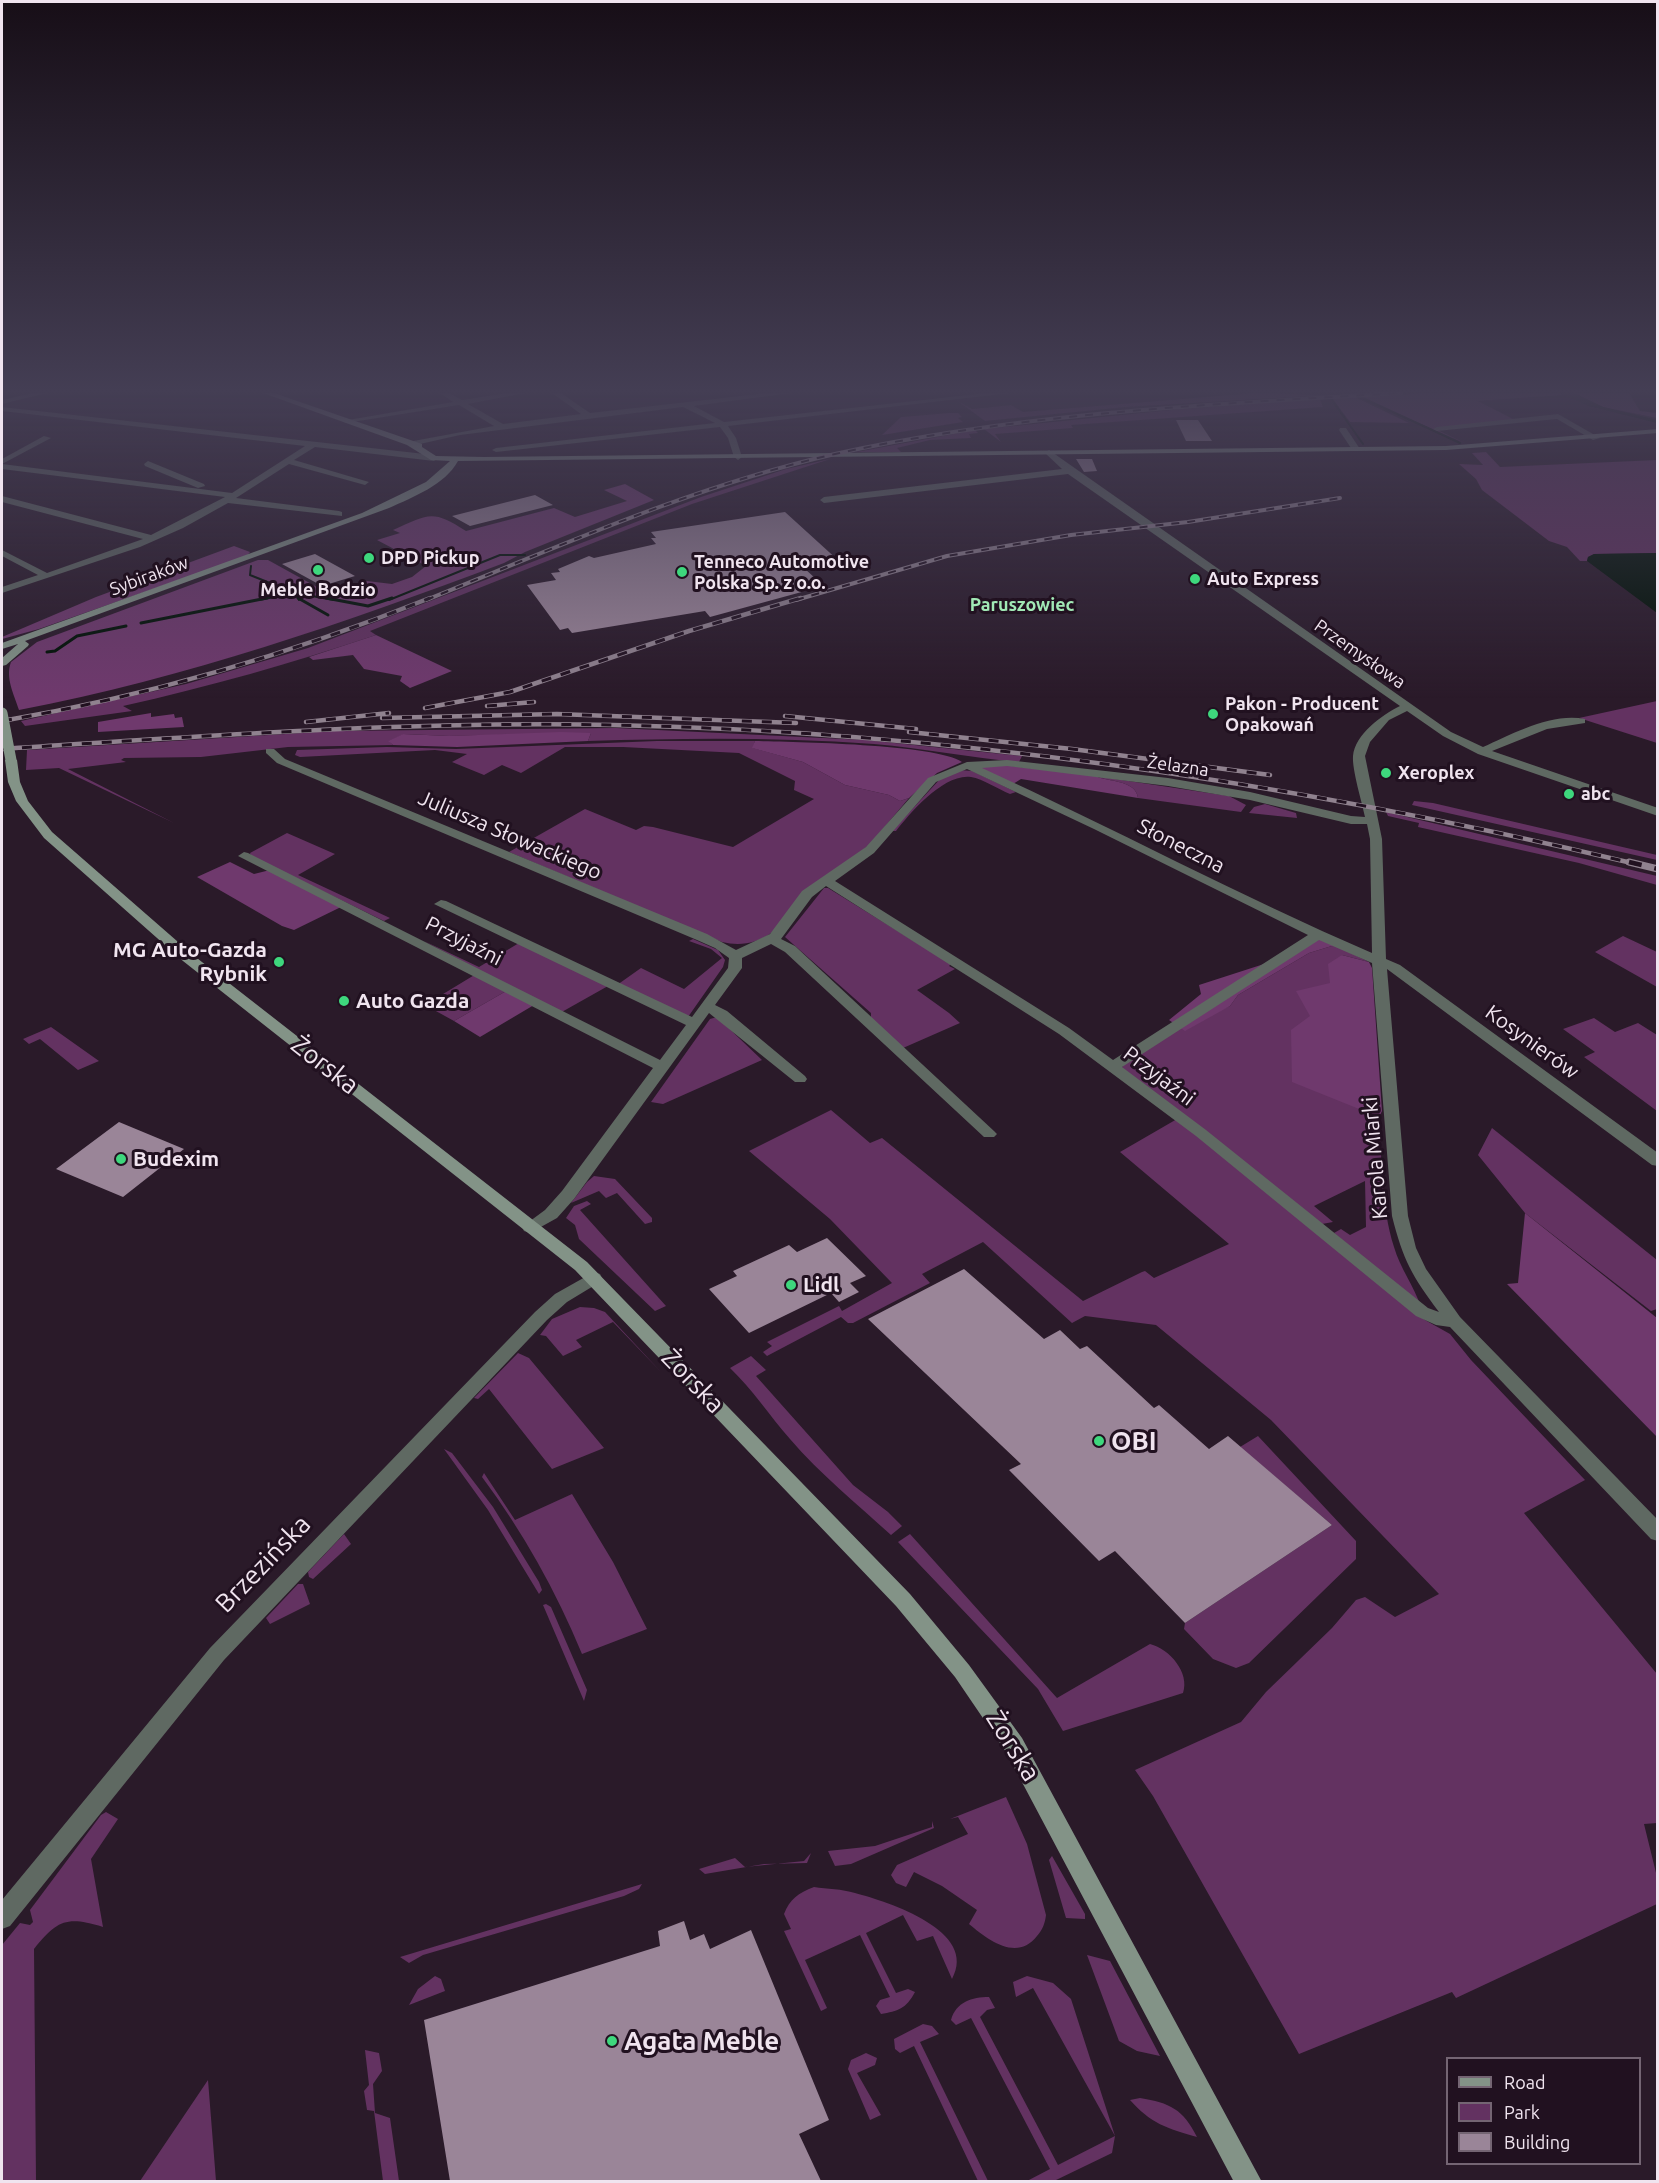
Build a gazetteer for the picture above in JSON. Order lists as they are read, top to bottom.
{
  "streets": {
    "main road": ["Sybiraków", "Żorska"],
    "street": [
      "Przemysłowa",
      "Żelazna",
      "Juliusza Słowackiego",
      "Słoneczna",
      "Przyjaźni",
      "Kosynierów",
      "Karola Miarki",
      "Brzezińska"
    ]
  },
  "crossings": [
    ["Przemysłowa", "Karola Miarki"],
    ["Żelazna", "Słoneczna"],
    ["Żelazna", "Karola Miarki"],
    ["Słoneczna", "Kosynierów"],
    ["Słoneczna", "Karola Miarki"],
    ["Przyjaźni", "Karola Miarki"],
    ["Kosynierów", "Karola Miarki"],
    ["Żorska", "Brzezińska"]
  ],
  "districts": ["Paruszowiec"],
  "places": [
    "DPD Pickup",
    "Meble Bodzio",
    "Tenneco Automotive Polska Sp. z o.o.",
    "Auto Express",
    "Pakon - Producent Opakowań",
    "Xeroplex",
    "abc",
    "MG Auto-Gazda Rybnik",
    "Auto Gazda",
    "Budexim",
    "Lidl",
    "OBI",
    "Agata Meble"
  ],
  "legend": ["Road", "Park", "Building"]
}
